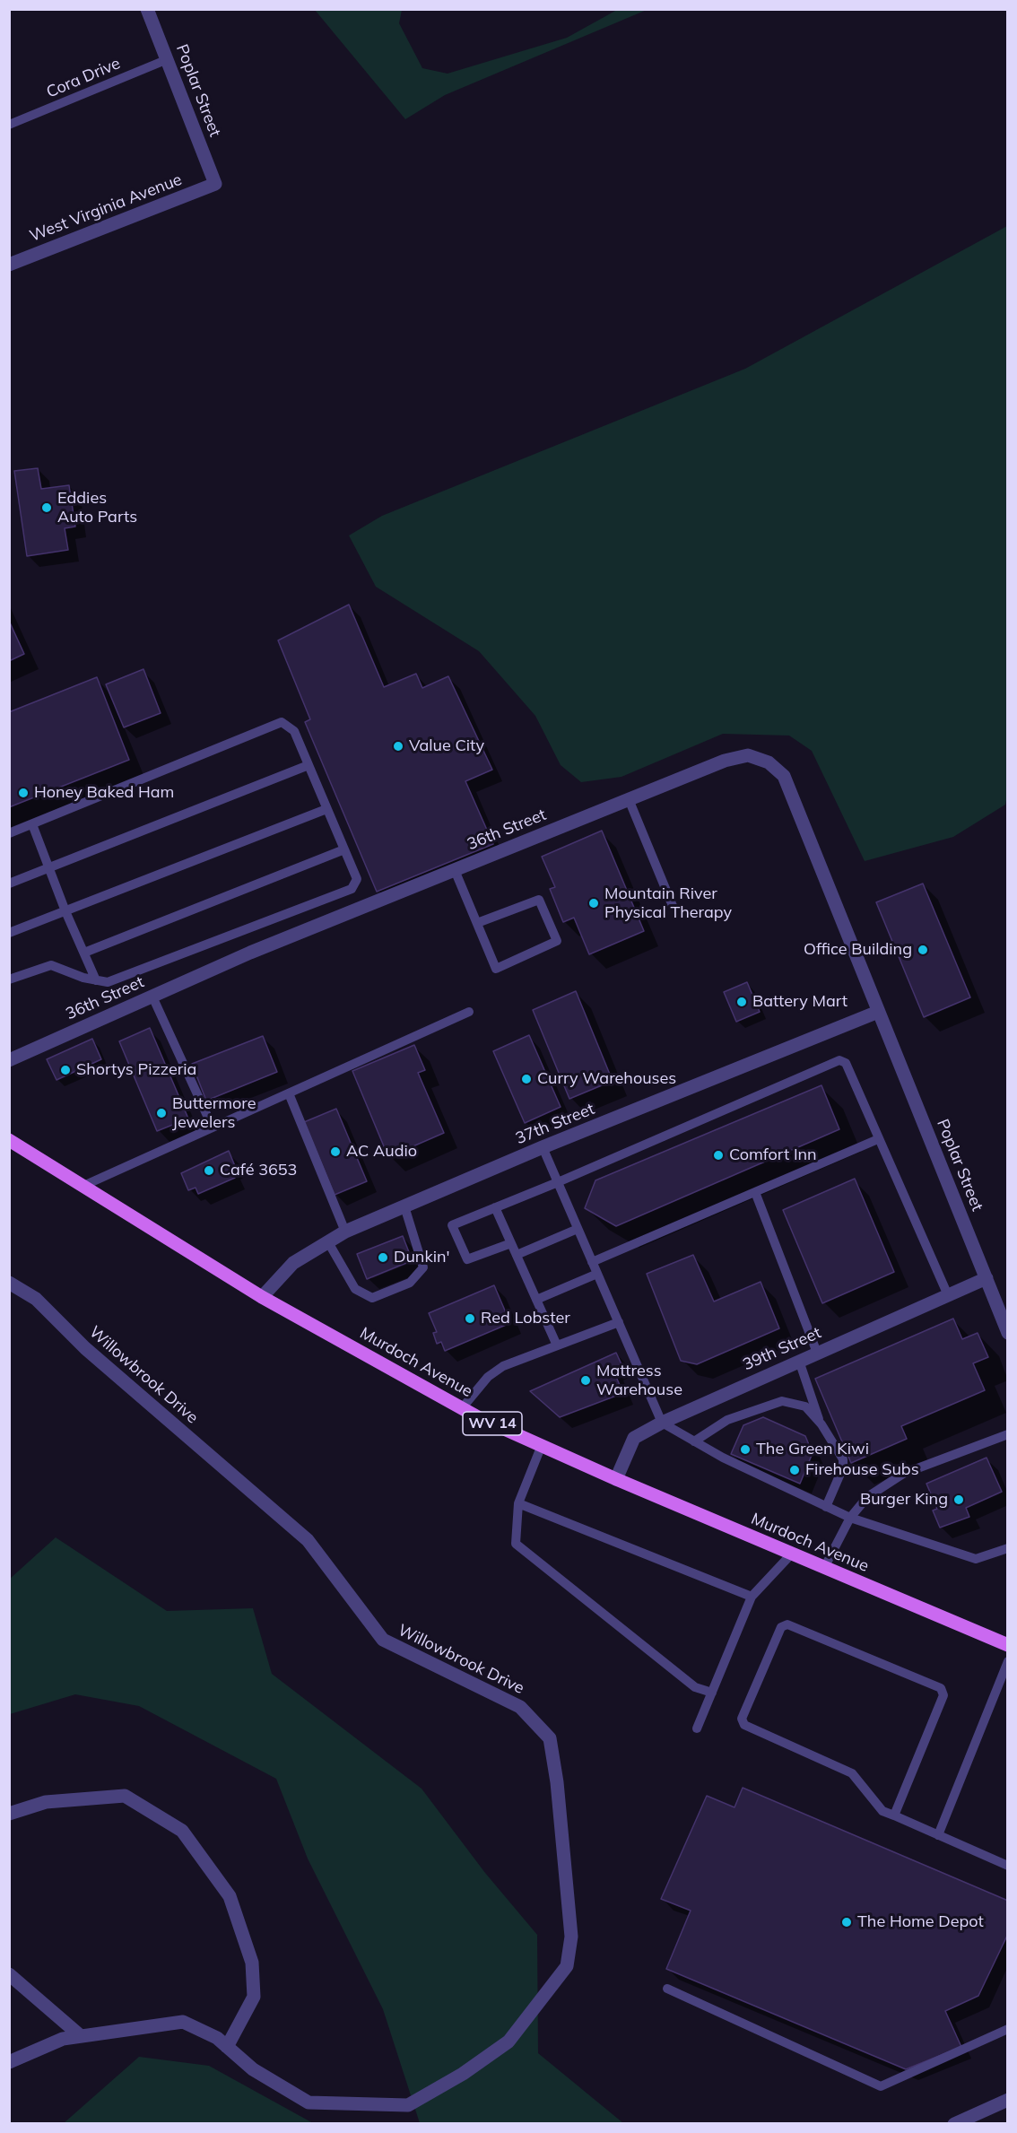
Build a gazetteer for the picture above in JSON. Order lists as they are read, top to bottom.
{
  "streets": {
    "main road": ["Murdoch Avenue", "WV 14"],
    "street": [
      "Poplar Street",
      "West Virginia Avenue",
      "36th Street",
      "37th Street",
      "39th Street",
      "Willowbrook Drive"
    ],
    "lane": ["Cora Drive"]
  },
  "crossings": [
    ["Cora Drive", "Poplar Street"],
    ["Poplar Street", "West Virginia Avenue"],
    ["Poplar Street", "36th Street"],
    ["Poplar Street", "37th Street"],
    ["Poplar Street", "39th Street"],
    ["36th Street", "37th Street"],
    ["37th Street", "Murdoch Avenue"],
    ["39th Street", "Murdoch Avenue"]
  ],
  "places": [
    "Eddies Auto Parts",
    "Value City",
    "Honey Baked Ham",
    "Mountain River Physical Therapy",
    "Office Building",
    "Battery Mart",
    "Shortys Pizzeria",
    "Curry Warehouses",
    "Buttermore Jewelers",
    "AC Audio",
    "Comfort Inn",
    "Café 3653",
    "Dunkin'",
    "Red Lobster",
    "Mattress Warehouse",
    "The Green Kiwi",
    "Firehouse Subs",
    "Burger King",
    "The Home Depot"
  ]
}
